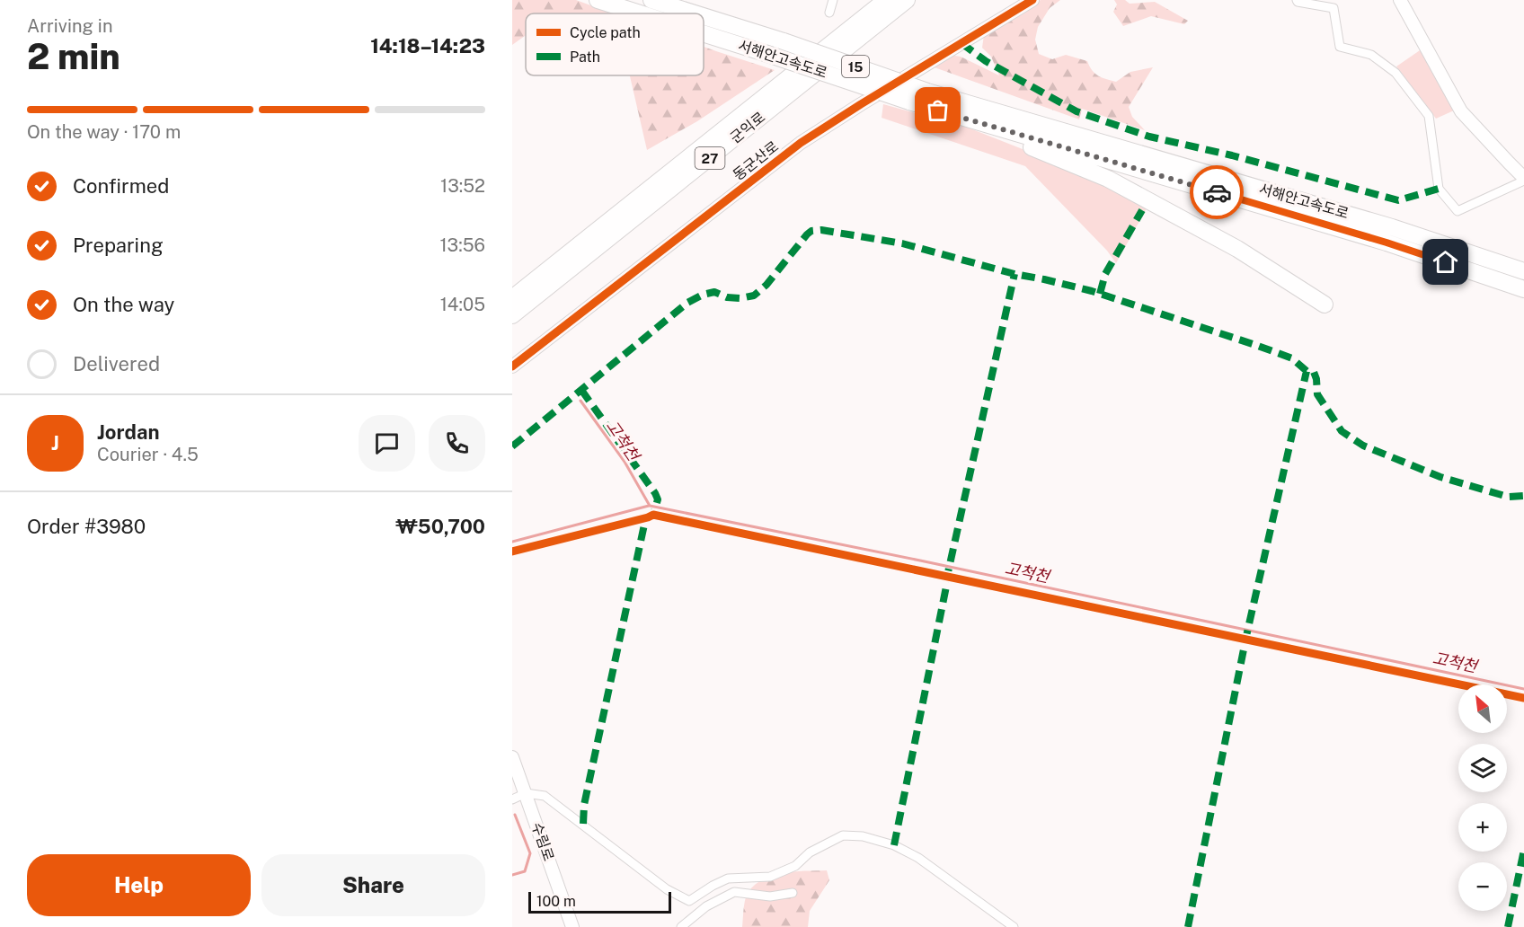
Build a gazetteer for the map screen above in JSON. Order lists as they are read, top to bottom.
{
  "streets": {
    "highway": [
      "서해안고속도로",
      "15",
      "군익로",
      "27"
    ],
    "street": ["동군산로", "수림로"]
  },
  "water": ["고척천"],
  "legend": ["Cycle path", "Path"],
  "scale_bar": "100 m",
  "north": "top left",
  "page": {
    "heading": ["2 min", "Arriving in", "14:18–14:23"],
    "panel": [
      "Jordan",
      "Courier · 4.5",
      "Order #3980",
      "₩50,700"
    ],
    "bar": "On the way · 170 m",
    "list": [
      ["Confirmed", "13:52"],
      ["Preparing", "13:56"],
      ["On the way", "14:05"],
      "Delivered"
    ],
    "round": "J",
    "map_buttons": ["+", "−"],
    "buttons": ["Help", "Share"],
    "scale": "100 m"
  }
}
